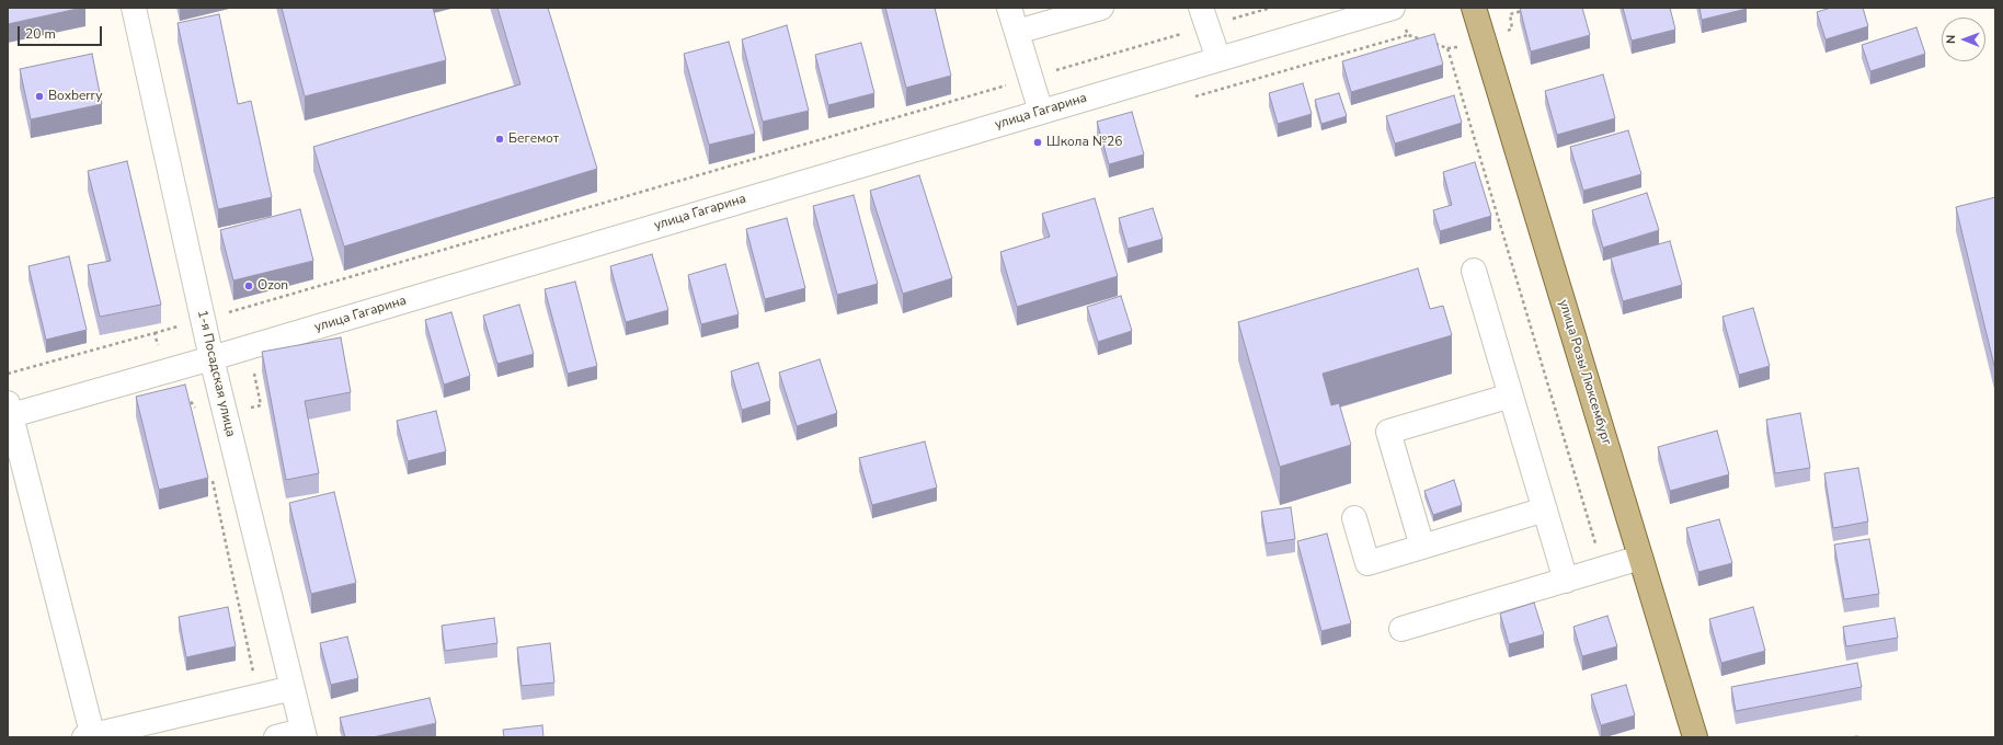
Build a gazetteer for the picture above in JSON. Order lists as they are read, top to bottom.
{
  "streets": {
    "main road": ["улица Розы Люксембург"],
    "street": ["улица Гагарина", "1-я Посадская улица"]
  },
  "crossings": [
    ["улица Гагарина", "1-я Посадская улица"]
  ],
  "places": [
    "Boxberry",
    "Бегемот",
    "Школа №26",
    "Ozon"
  ],
  "scale_bar": "20 m",
  "north": "left"
}
